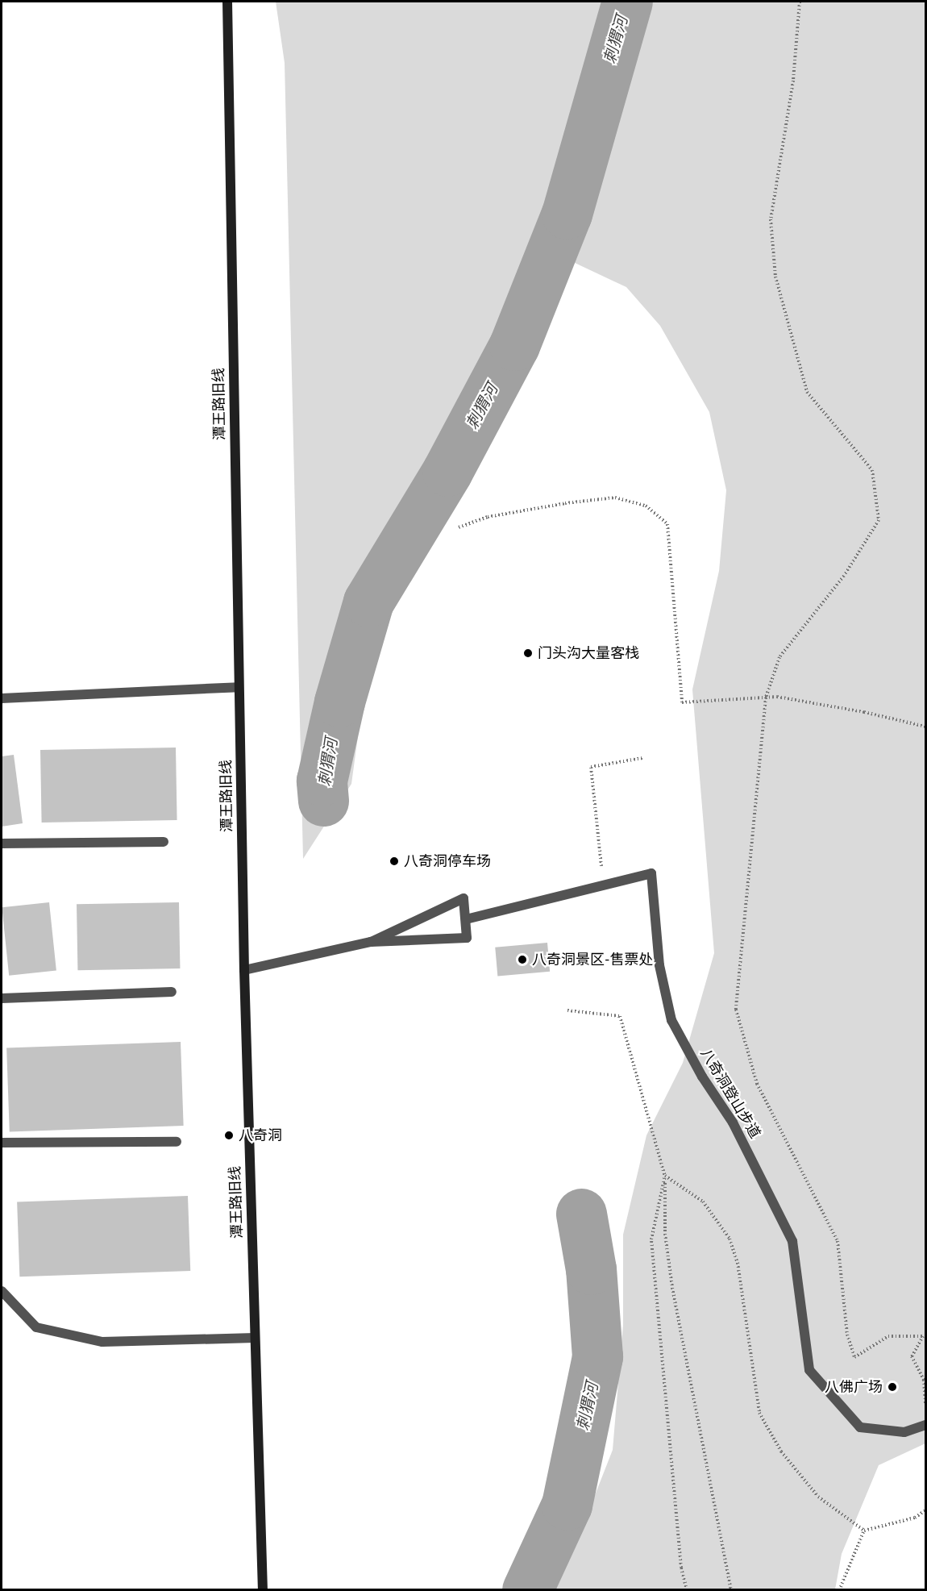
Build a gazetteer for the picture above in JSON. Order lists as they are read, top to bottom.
{
  "streets": {
    "main road": ["潭王路旧线"],
    "street": ["八奇洞登山步道"]
  },
  "water": ["刺猬河"],
  "places": [
    "门头沟大量客栈",
    "八奇洞停车场",
    "八奇洞景区-售票处",
    "八奇洞",
    "八佛广场"
  ]
}
